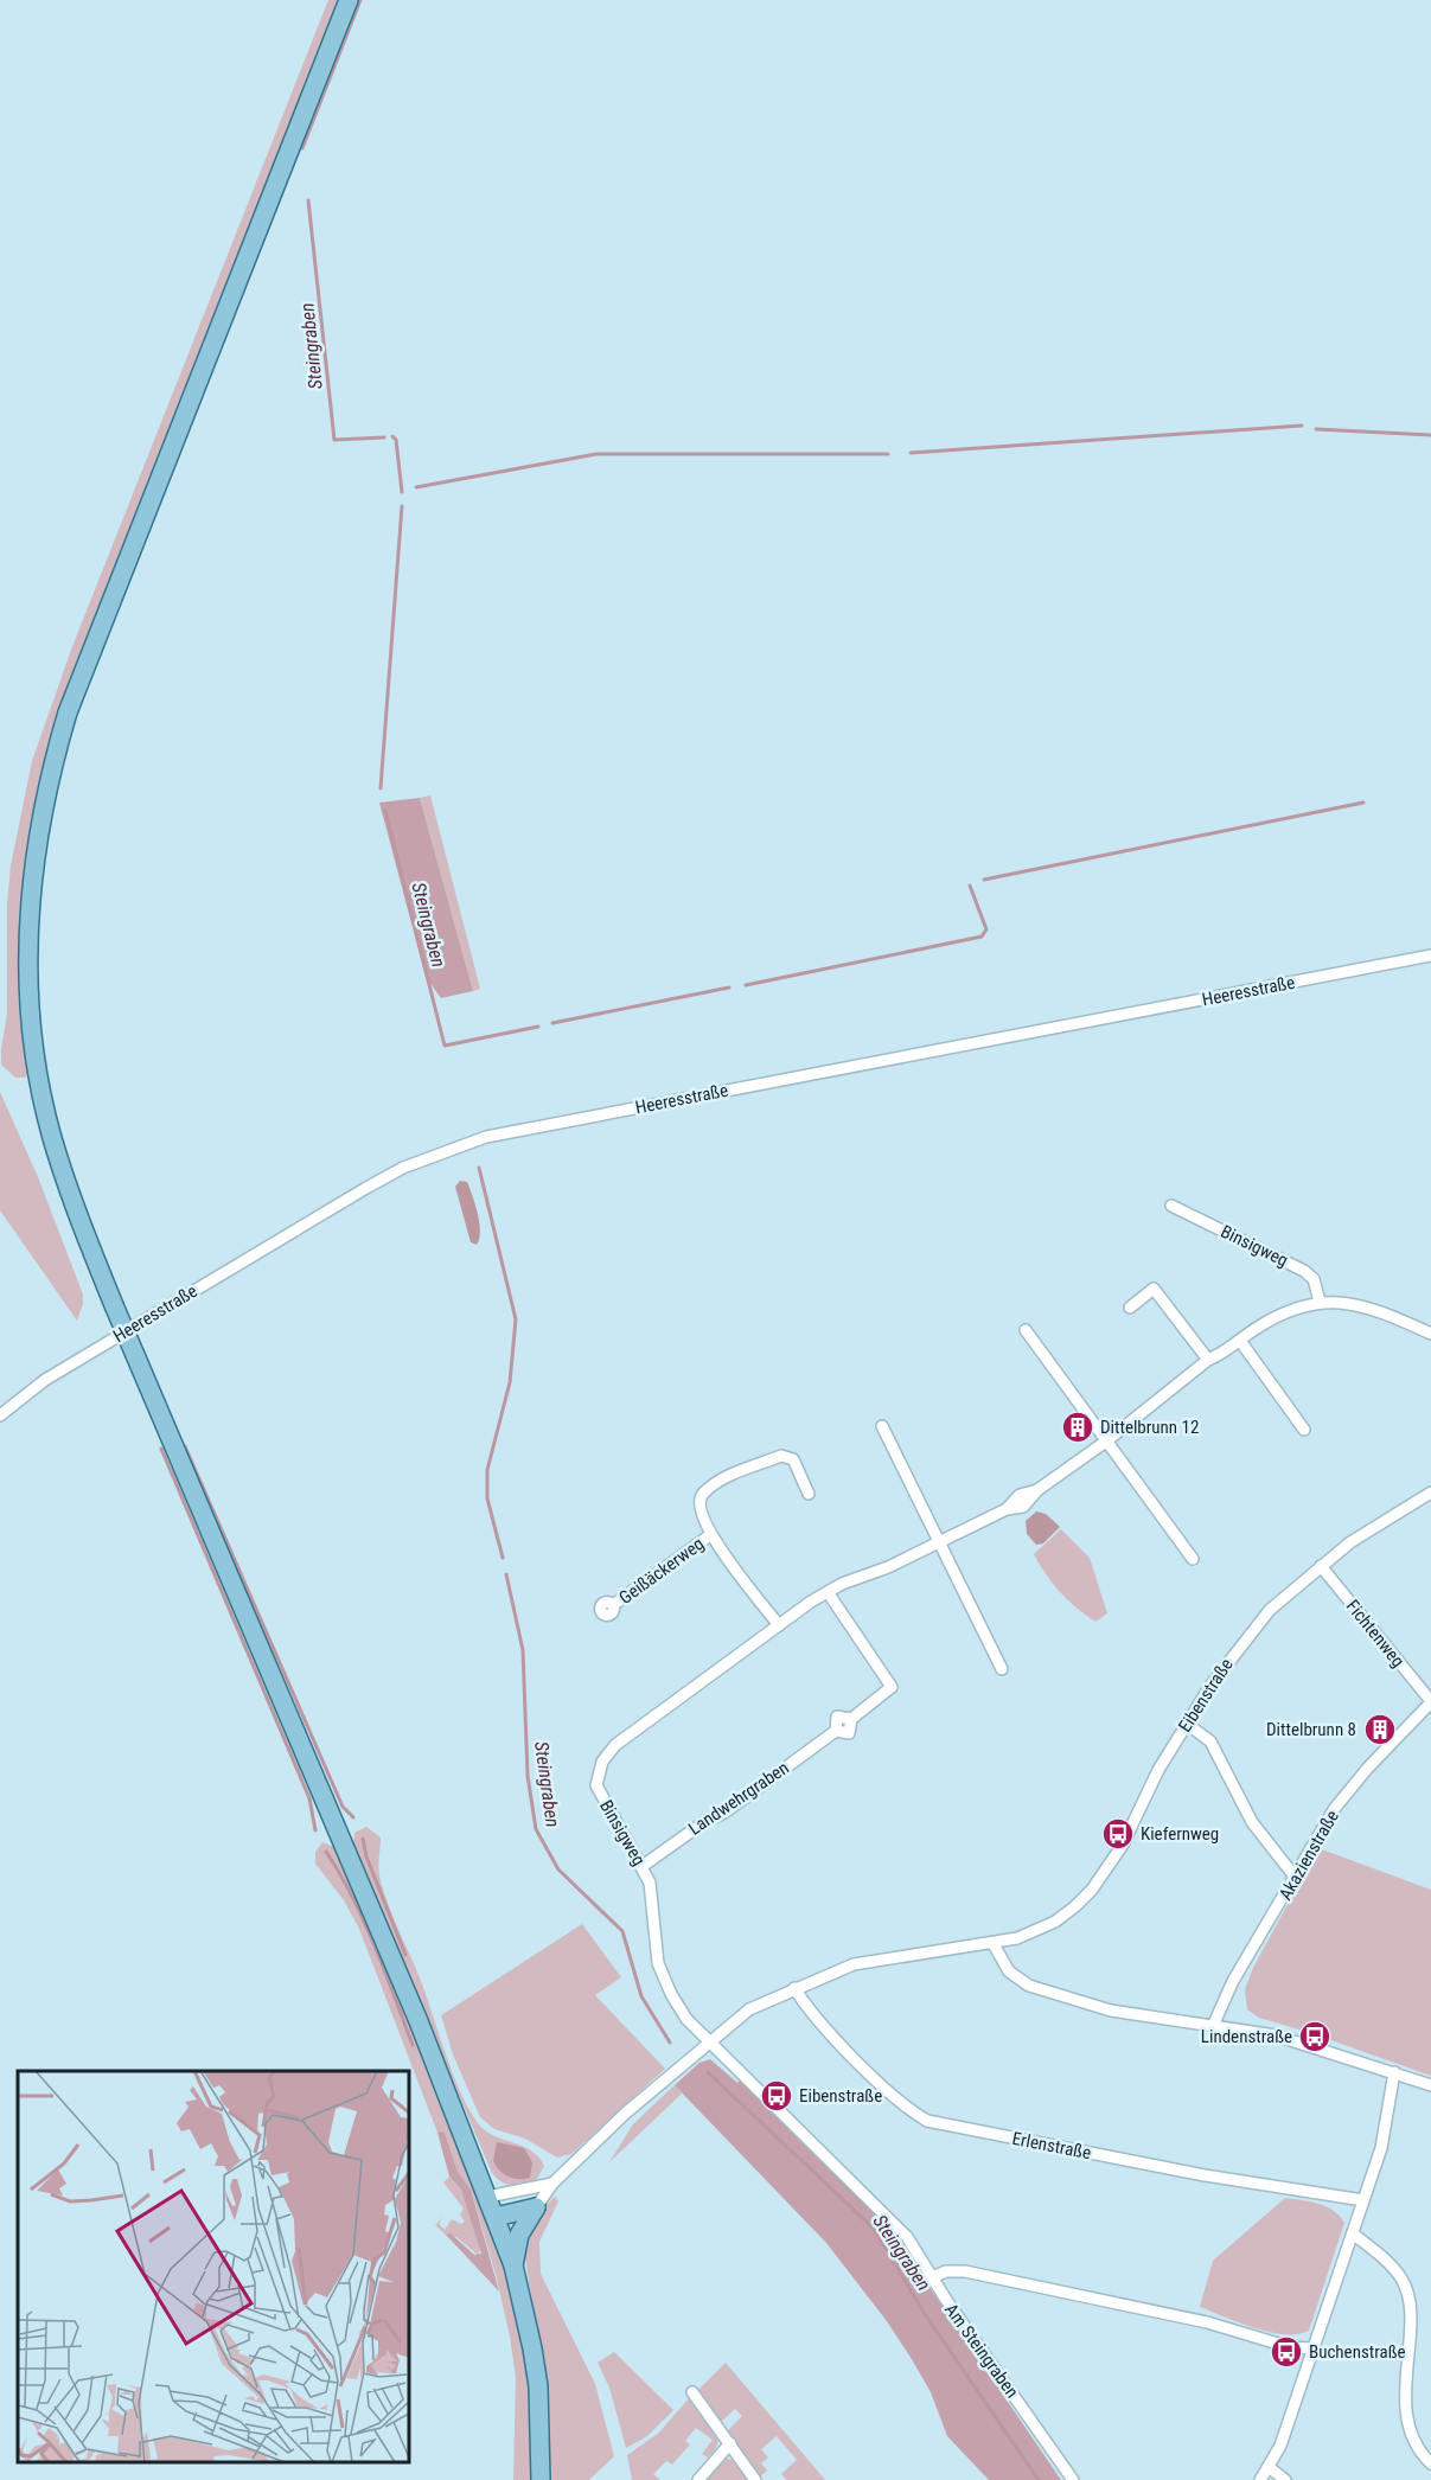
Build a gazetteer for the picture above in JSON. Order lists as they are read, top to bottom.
{
  "streets": {
    "street": [
      "Heeresstraße",
      "Binsigweg",
      "Geißäckerweg",
      "Fichtenweg",
      "Eibenstraße",
      "Landwehrgraben",
      "Akazienstraße",
      "Erlenstraße",
      "Am Steingraben"
    ]
  },
  "crossings": [
    ["Binsigweg", "Geißäckerweg"],
    ["Binsigweg", "Eibenstraße"],
    ["Binsigweg", "Landwehrgraben"],
    ["Binsigweg", "Am Steingraben"],
    ["Fichtenweg", "Eibenstraße"],
    ["Fichtenweg", "Akazienstraße"],
    ["Eibenstraße", "Erlenstraße"],
    ["Eibenstraße", "Am Steingraben"]
  ],
  "water": ["Steingraben"],
  "places": {
    "building": ["Dittelbrunn 12", "Dittelbrunn 8"],
    "bus stop": [
      "Kiefernweg",
      "Lindenstraße",
      "Eibenstraße",
      "Buchenstraße"
    ]
  }
}
